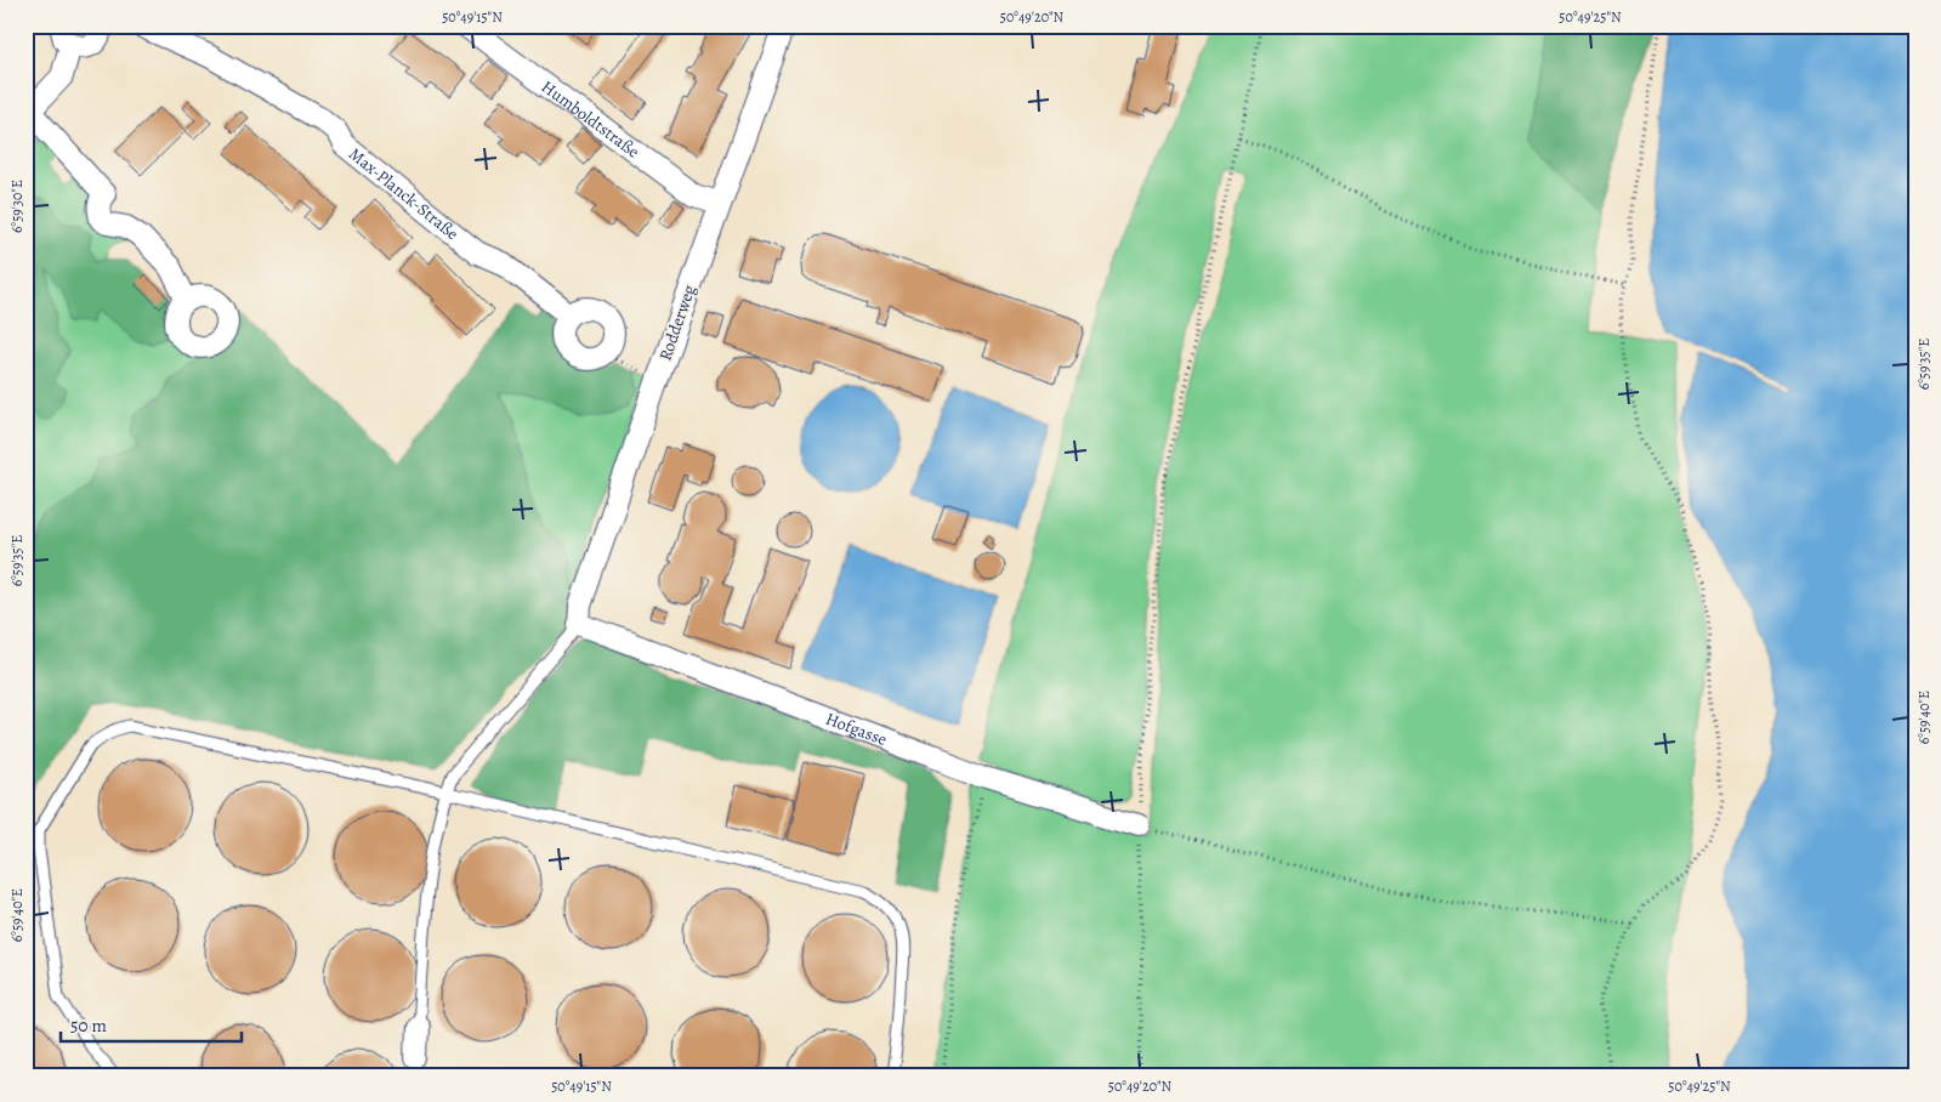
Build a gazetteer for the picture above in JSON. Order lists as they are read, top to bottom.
{
  "streets": {
    "street": [
      "Humboldtstraße",
      "Max-Planck-Straße",
      "Rodderweg",
      "Hofgasse"
    ]
  },
  "crossings": [
    ["Humboldtstraße", "Rodderweg"],
    ["Rodderweg", "Hofgasse"]
  ],
  "scale_bar": "50 m",
  "coordinates": [
    "50°49'15\"N",
    "50°49'20\"N",
    "50°49'25\"N",
    "6°59'30\"E",
    "6°59'35\"E",
    "6°59'40\"E"
  ]
}
